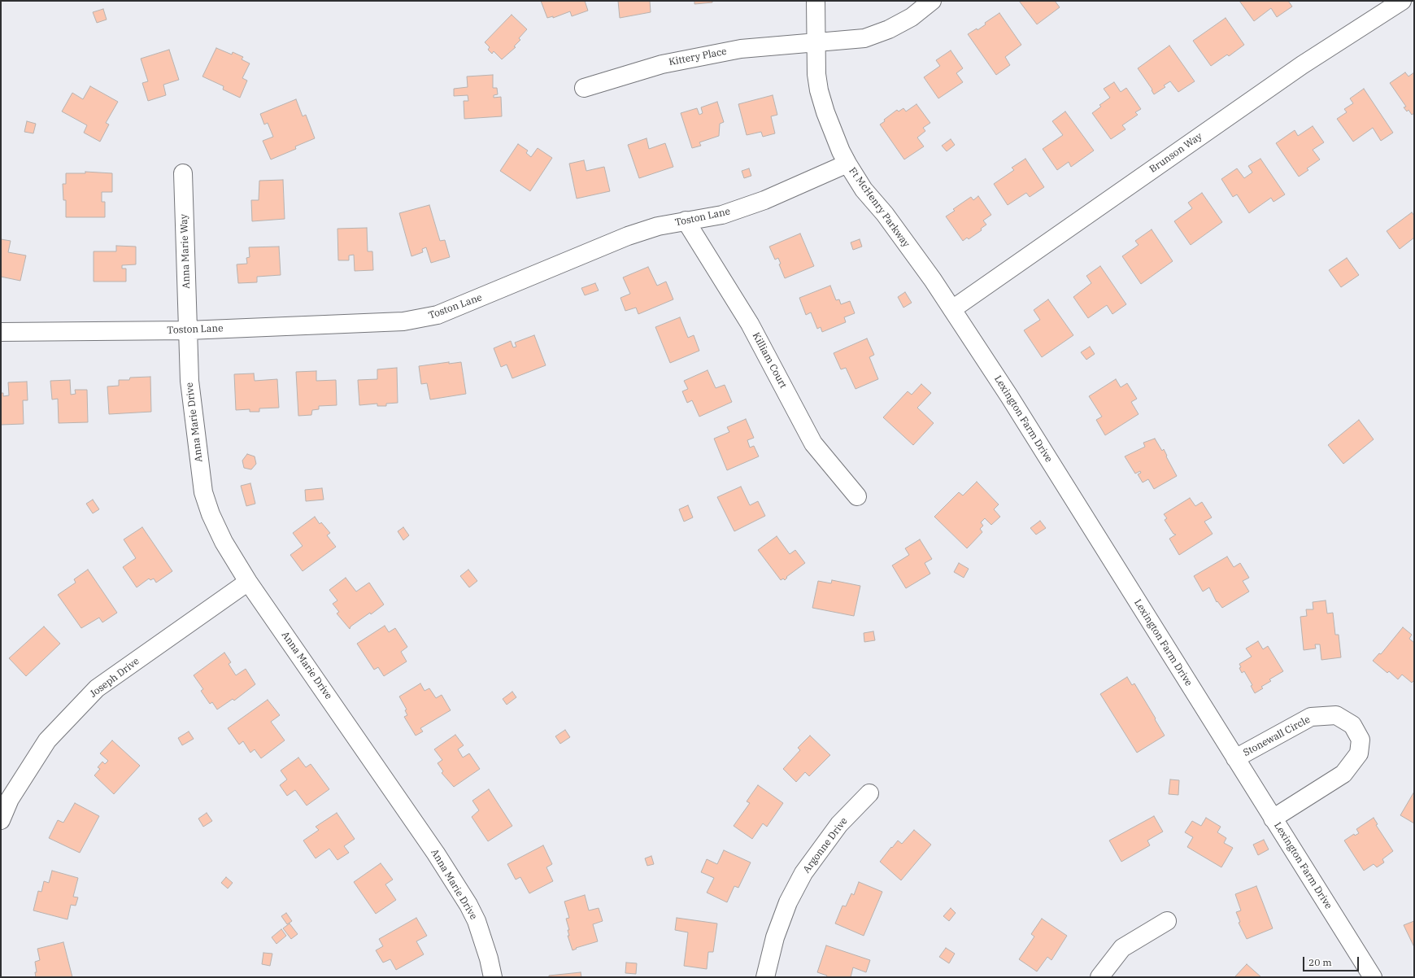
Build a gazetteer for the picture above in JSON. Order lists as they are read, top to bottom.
{
  "streets": {
    "street": [
      "Kittery Place",
      "Brunson Way",
      "Ft McHenry Parkway",
      "Toston Lane",
      "Anna Marie Way",
      "Killiam Court",
      "Lexington Farm Drive",
      "Anna Marie Drive",
      "Joseph Drive",
      "Stonewall Circle",
      "Argonne Drive"
    ]
  },
  "crossings": [
    ["Kittery Place", "Ft McHenry Parkway"],
    ["Brunson Way", "Ft McHenry Parkway"],
    ["Brunson Way", "Lexington Farm Drive"],
    ["Ft McHenry Parkway", "Toston Lane"],
    ["Ft McHenry Parkway", "Lexington Farm Drive"],
    ["Toston Lane", "Anna Marie Way"],
    ["Toston Lane", "Killiam Court"],
    ["Toston Lane", "Anna Marie Drive"],
    ["Anna Marie Way", "Anna Marie Drive"],
    ["Lexington Farm Drive", "Stonewall Circle"],
    ["Anna Marie Drive", "Joseph Drive"]
  ],
  "scale_bar": "20 m"
}
